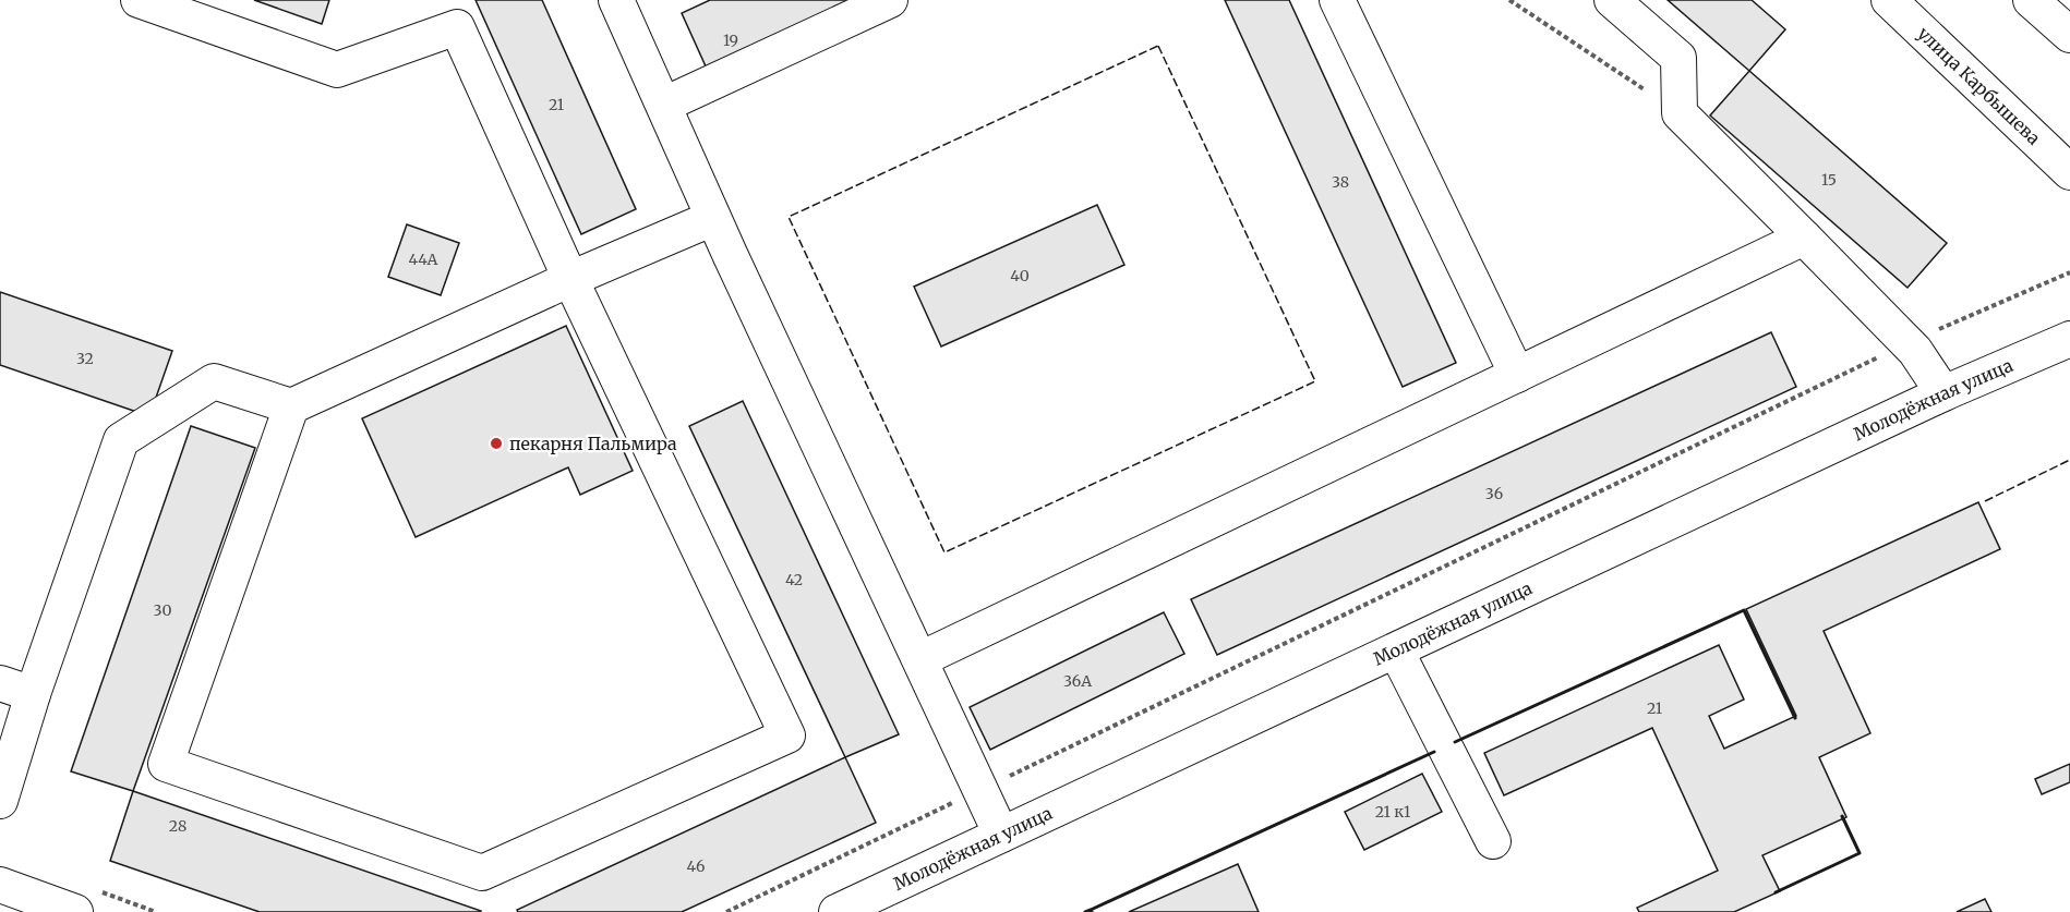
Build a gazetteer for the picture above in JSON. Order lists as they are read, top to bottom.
{
  "streets": {
    "street": ["улица Карбышева", "Молодёжная улица"]
  },
  "places": ["пекарня Пальмира"],
  "house_numbers": [
    "19",
    "21",
    "15",
    "38",
    "44А",
    "40",
    "32",
    "36",
    "42",
    "30",
    "36А",
    "21",
    "21 к1",
    "28",
    "46"
  ]
}
